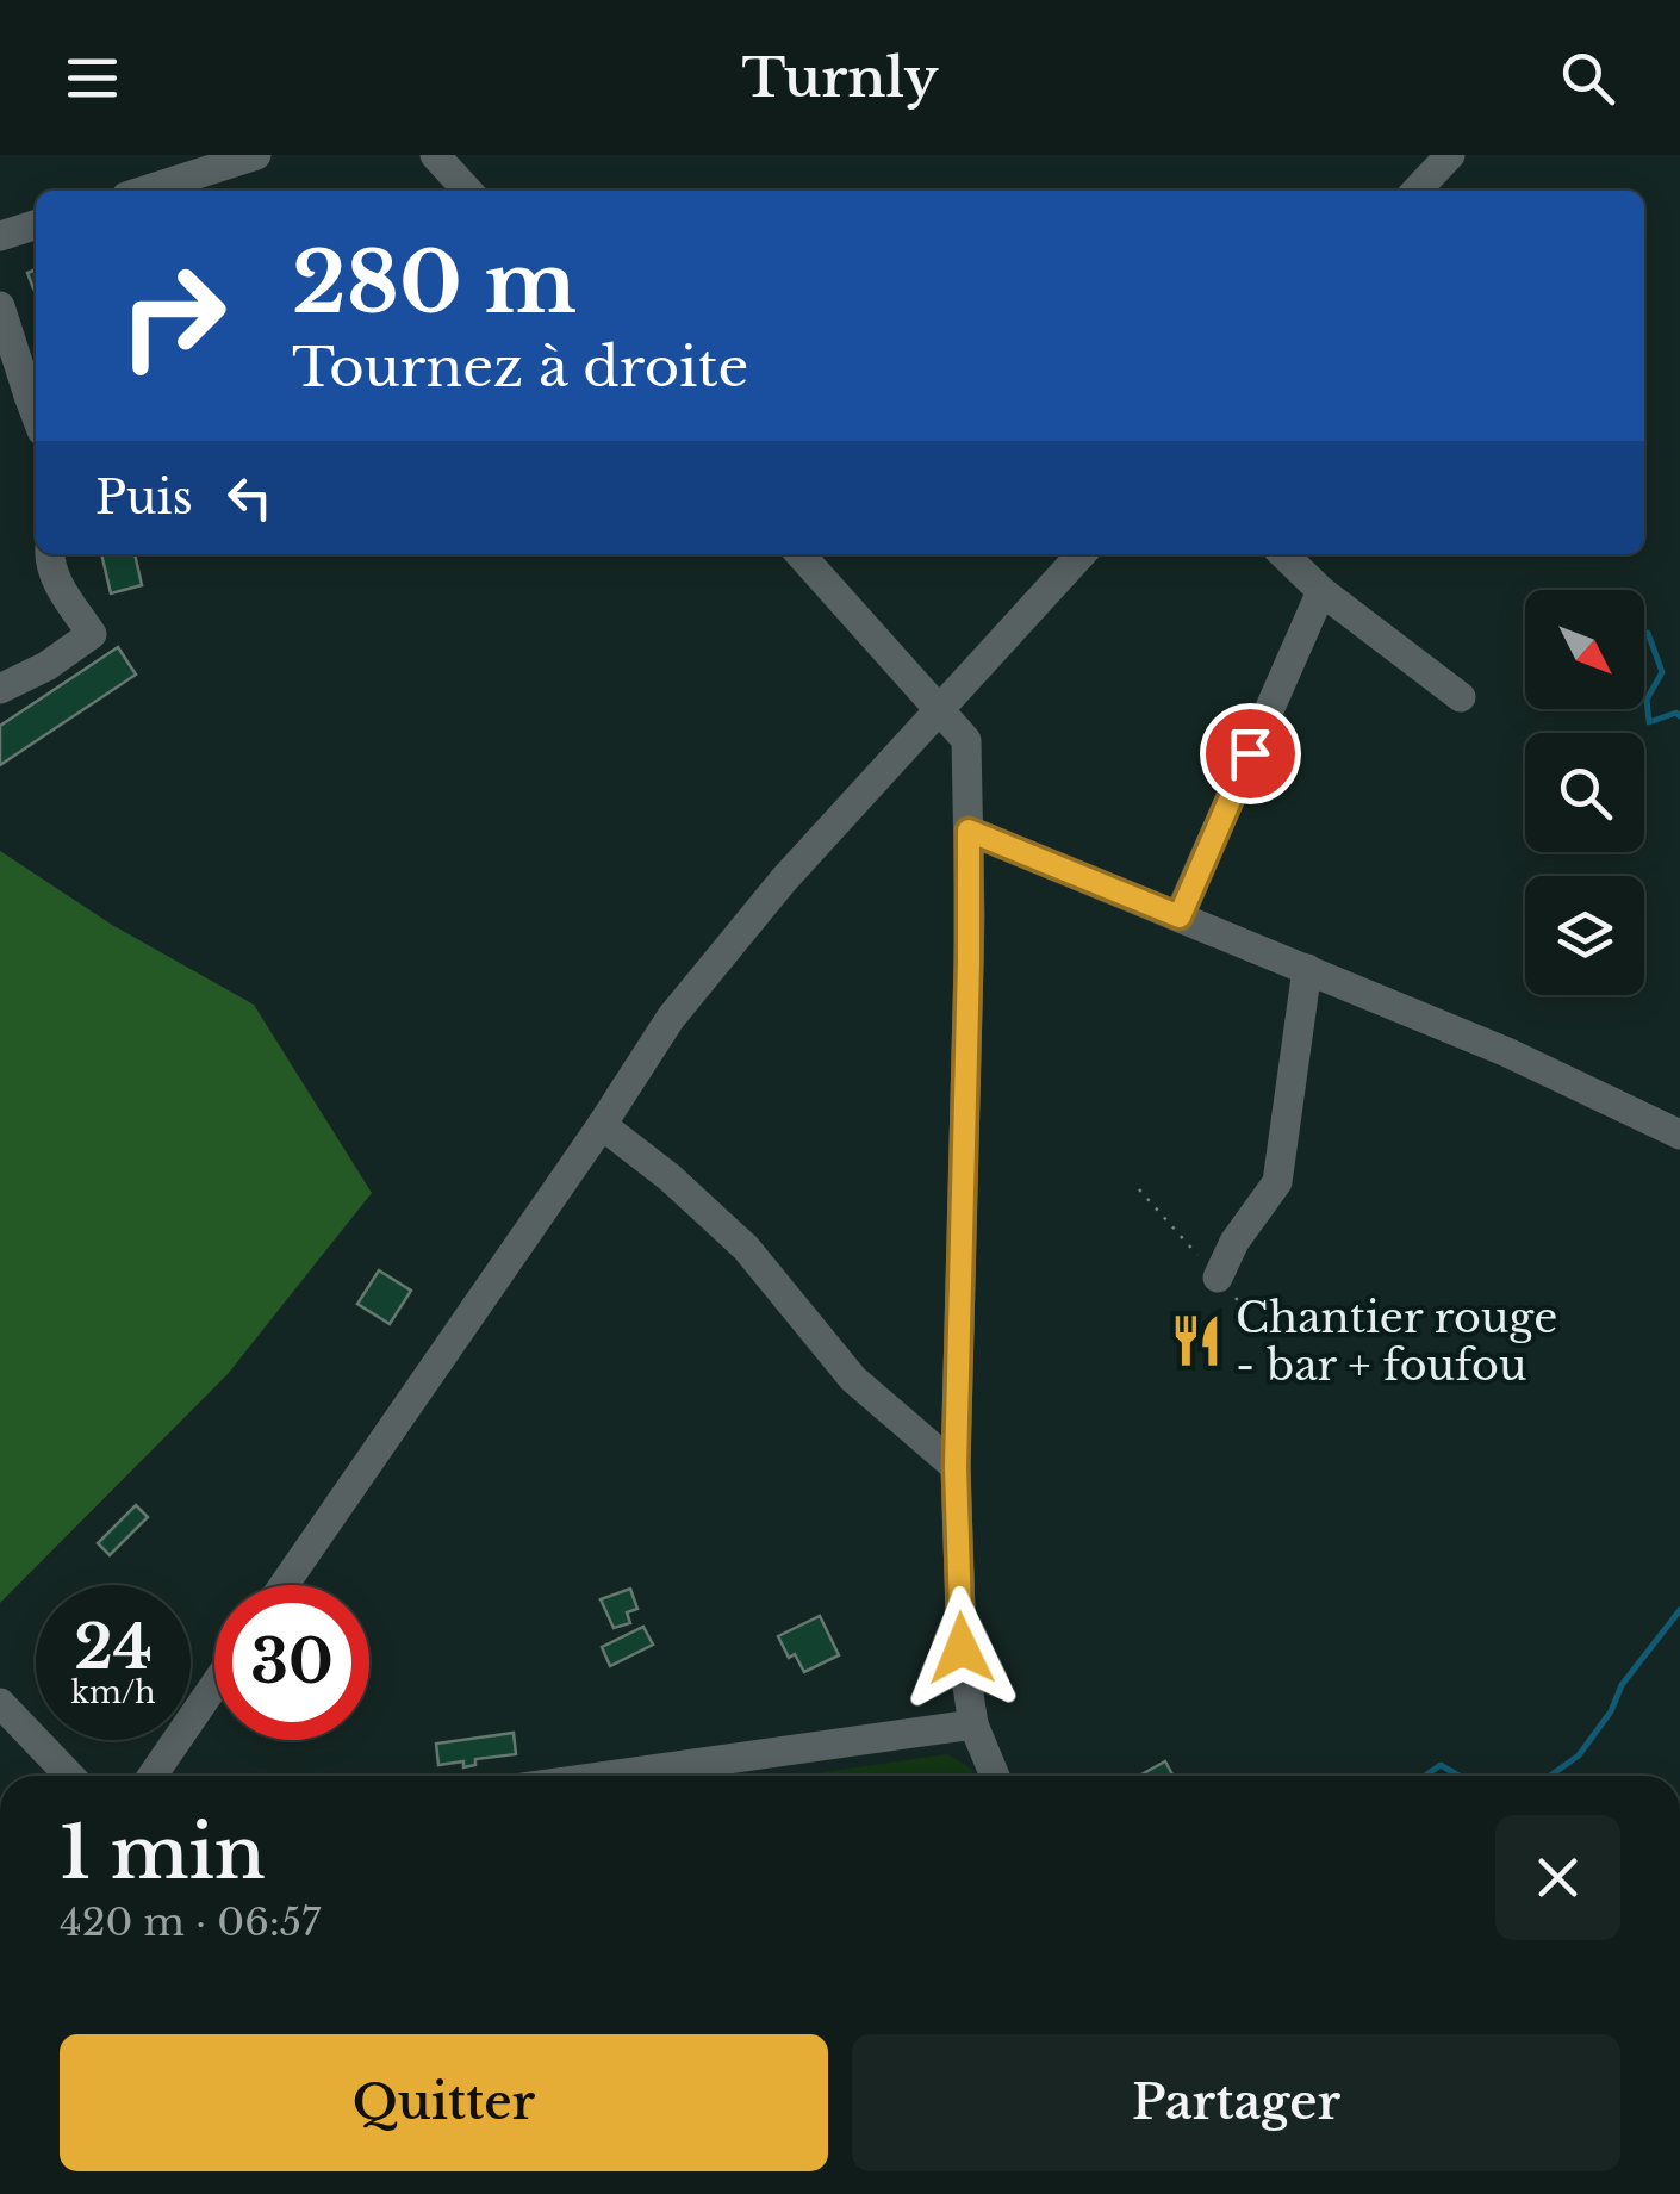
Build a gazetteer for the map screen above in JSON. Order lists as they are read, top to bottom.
{
  "places": {
    "restaurant": ["Chantier rouge - bar + foufou"]
  },
  "north": "bottom right",
  "page": {
    "header": "Turnly",
    "turn": ["280 m", "Tournez à droite"],
    "then": "Puis",
    "speed": "24 km/h",
    "limit": "30",
    "heading": ["1 min", "420 m · 06:57"],
    "buttons": ["Quitter", "Partager"]
  }
}
